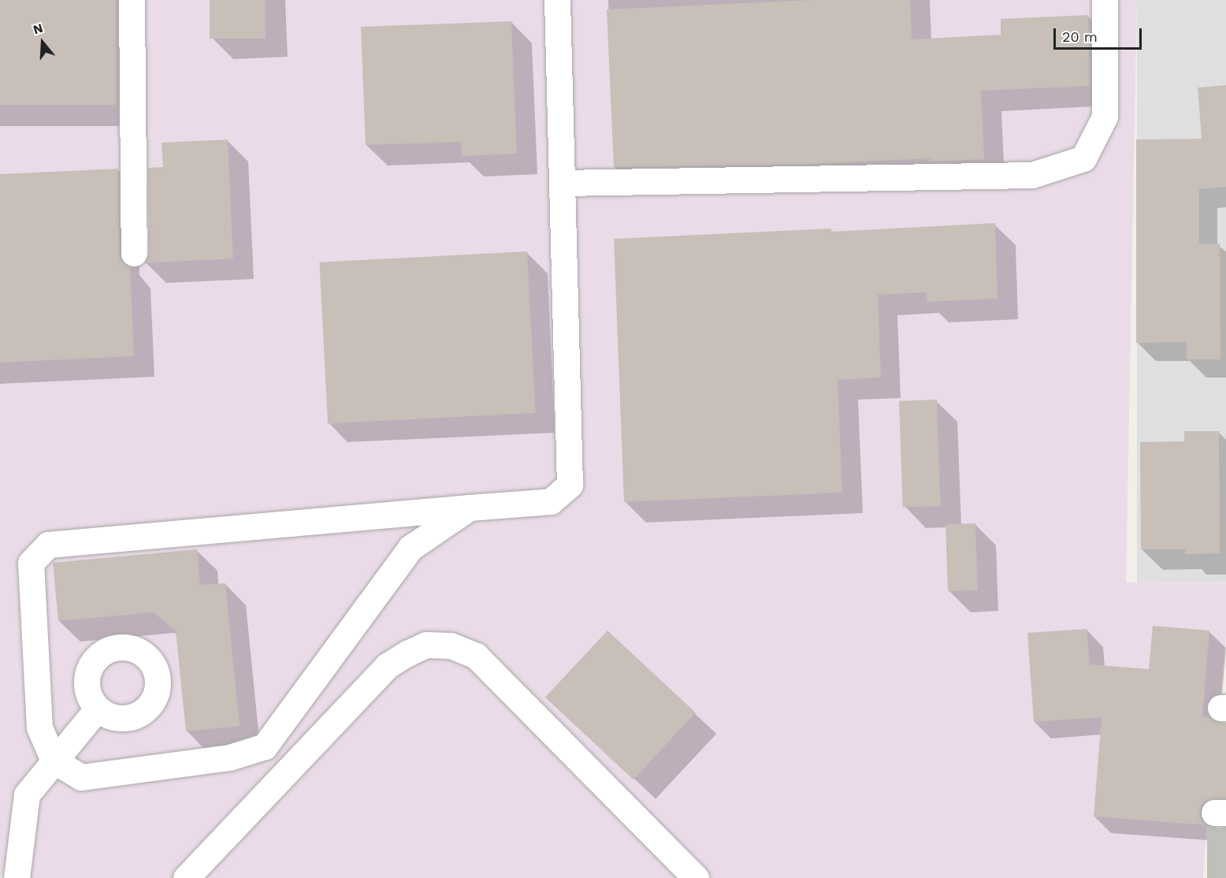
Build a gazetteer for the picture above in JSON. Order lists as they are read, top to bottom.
{
  "scale_bar": "20 m",
  "north": "top"
}
